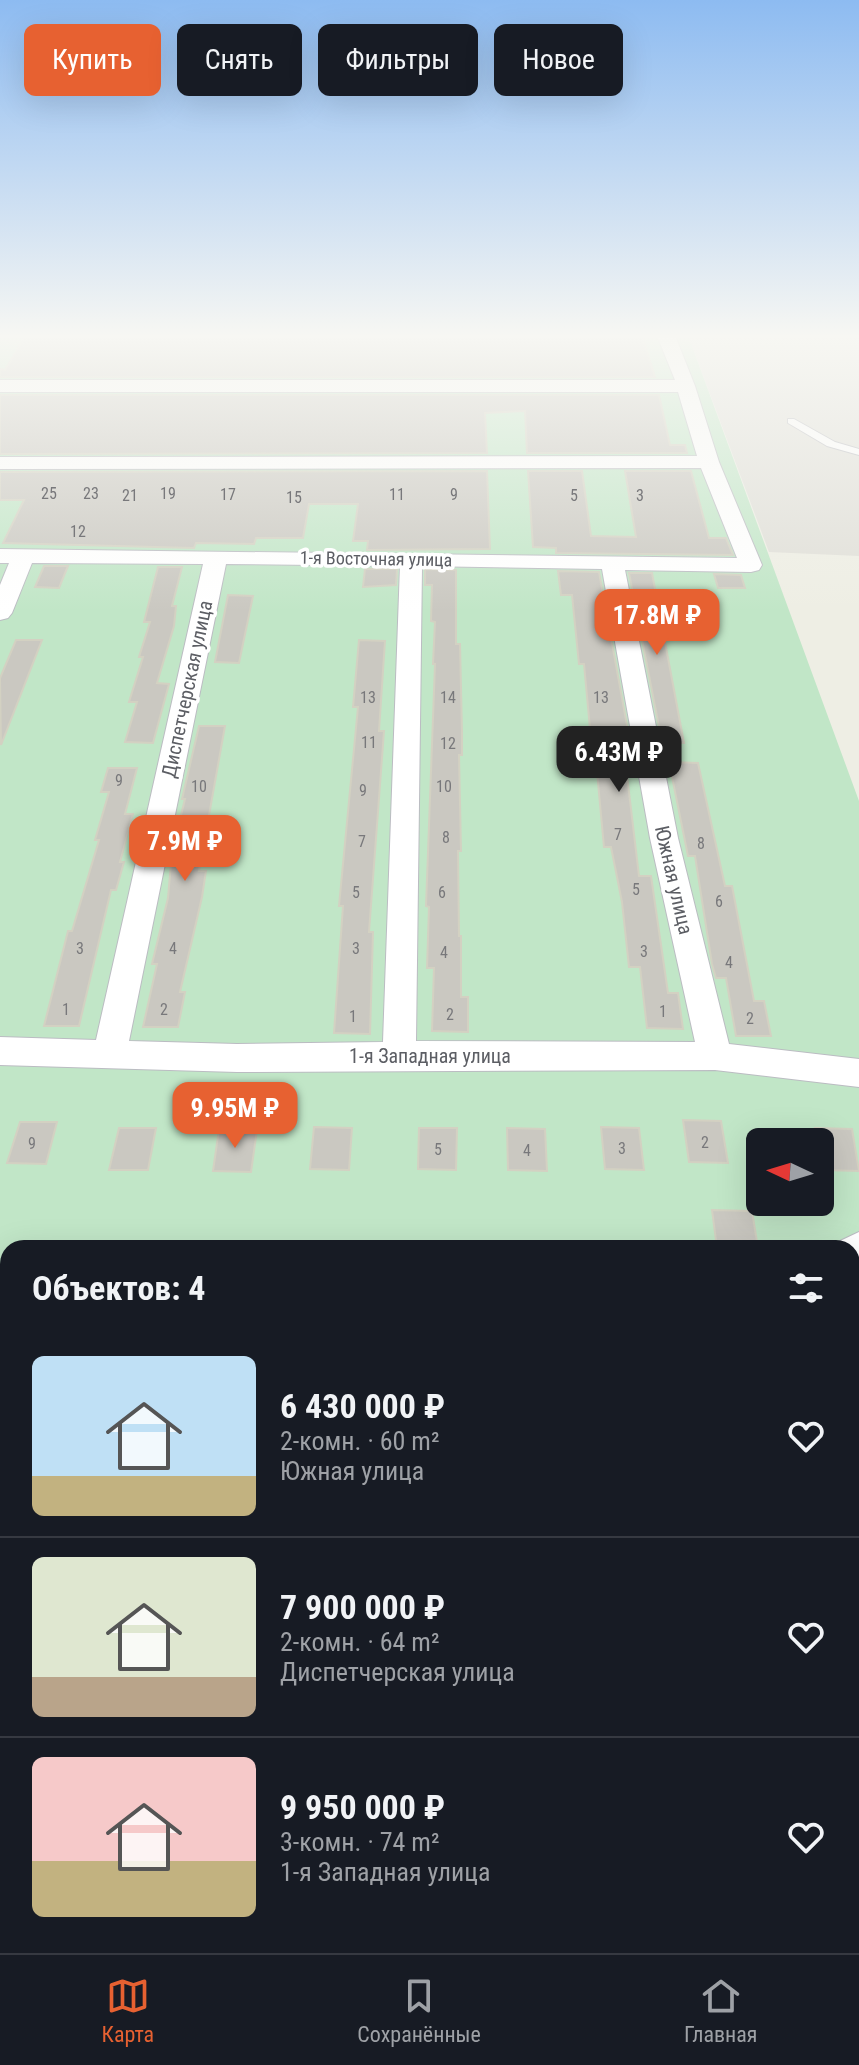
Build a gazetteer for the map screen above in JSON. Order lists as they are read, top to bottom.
{
  "streets": {
    "street": [
      "1-я Восточная улица",
      "Диспетчерская улица",
      "Южная улица",
      "1-я Западная улица"
    ]
  },
  "crossings": [
    ["1-я Восточная улица", "Диспетчерская улица"],
    ["1-я Восточная улица", "Южная улица"],
    ["Диспетчерская улица", "1-я Западная улица"],
    ["Южная улица", "1-я Западная улица"]
  ],
  "house_numbers": [
    "25",
    "23",
    "19",
    "17",
    "11",
    "9",
    "21",
    "5",
    "3",
    "15",
    "12",
    "13",
    "14",
    "13",
    "11",
    "12",
    "9",
    "10",
    "10",
    "9",
    "7",
    "8",
    "7",
    "8",
    "5",
    "5",
    "6",
    "6",
    "3",
    "4",
    "3",
    "3",
    "4",
    "4",
    "1",
    "2",
    "1",
    "2",
    "1",
    "2",
    "2",
    "9",
    "3",
    "5",
    "4"
  ],
  "north": "left",
  "page": {
    "chip": [
      "Купить",
      "Снять",
      "Фильтры",
      "Новое"
    ],
    "price": [
      "17.8M ₽",
      "6.43M ₽",
      "7.9M ₽",
      "9.95M ₽"
    ],
    "heading": "Объектов: 4",
    "list": [
      {
        "name": "6 430 000 ₽",
        "note": "2-комн. · 60 m² · Южная улица"
      },
      {
        "name": "7 900 000 ₽",
        "note": "2-комн. · 64 m² · Диспетчерская улица"
      },
      {
        "name": "9 950 000 ₽",
        "note": "3-комн. · 74 m² · 1-я Западная улица"
      }
    ],
    "tabs": ["Карта", "Сохранённые", "Главная"]
  }
}
